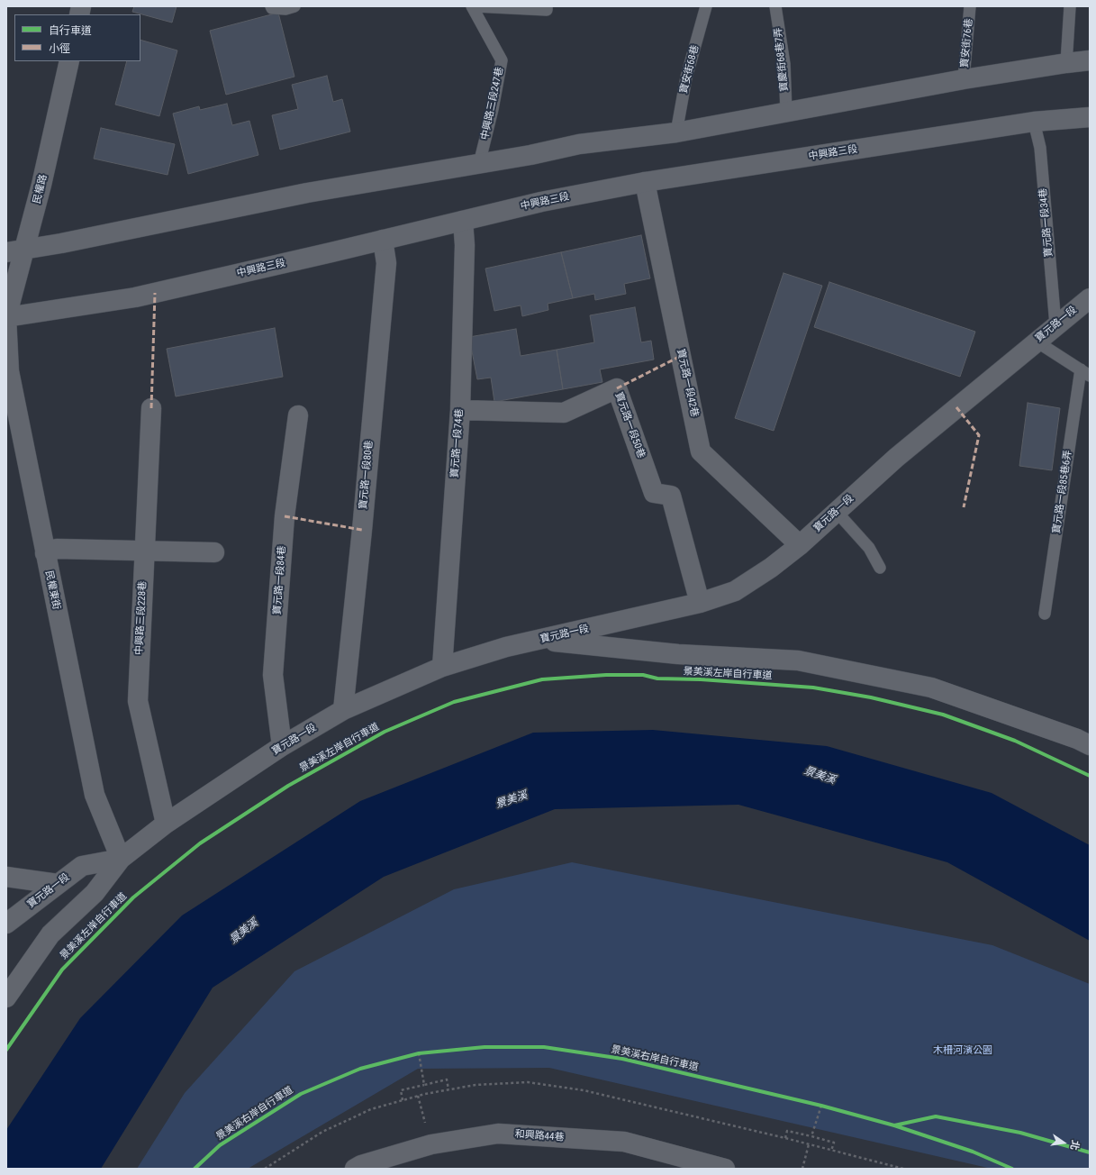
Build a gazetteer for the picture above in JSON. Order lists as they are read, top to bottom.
{
  "streets": {
    "street": [
      "中興路三段",
      "民權路",
      "寶元路一段",
      "寶元路一段42巷",
      "寶元路一段50巷",
      "寶元路一段74巷",
      "寶元路一段80巷",
      "寶元路一段84巷",
      "民權東街",
      "中興路三段228巷",
      "和興路44巷"
    ],
    "lane": [
      "寶安街76巷",
      "寶慶街68巷7弄",
      "寶安街68巷",
      "中興路三段247巷",
      "寶元路一段34巷",
      "寶元路一段85巷6弄"
    ],
    "cycle path": ["景美溪左岸自行車道", "景美溪右岸自行車道"]
  },
  "crossings": [
    ["中興路三段", "民權路"],
    ["中興路三段", "寶元路一段34巷"],
    ["中興路三段", "寶元路一段42巷"],
    ["中興路三段", "寶元路一段74巷"],
    ["中興路三段", "寶元路一段80巷"],
    ["中興路三段", "民權東街"],
    ["民權路", "民權東街"],
    ["寶元路一段34巷", "寶元路一段"],
    ["寶元路一段", "寶元路一段42巷"],
    ["寶元路一段", "寶元路一段50巷"],
    ["寶元路一段", "寶元路一段74巷"],
    ["寶元路一段", "寶元路一段80巷"],
    ["寶元路一段", "寶元路一段84巷"],
    ["寶元路一段", "民權東街"],
    ["寶元路一段", "中興路三段228巷"],
    ["寶元路一段50巷", "寶元路一段74巷"]
  ],
  "water": ["景美溪"],
  "parks": ["木柵河濱公園"],
  "legend": ["自行車道", "小徑"],
  "north": "right"
}
